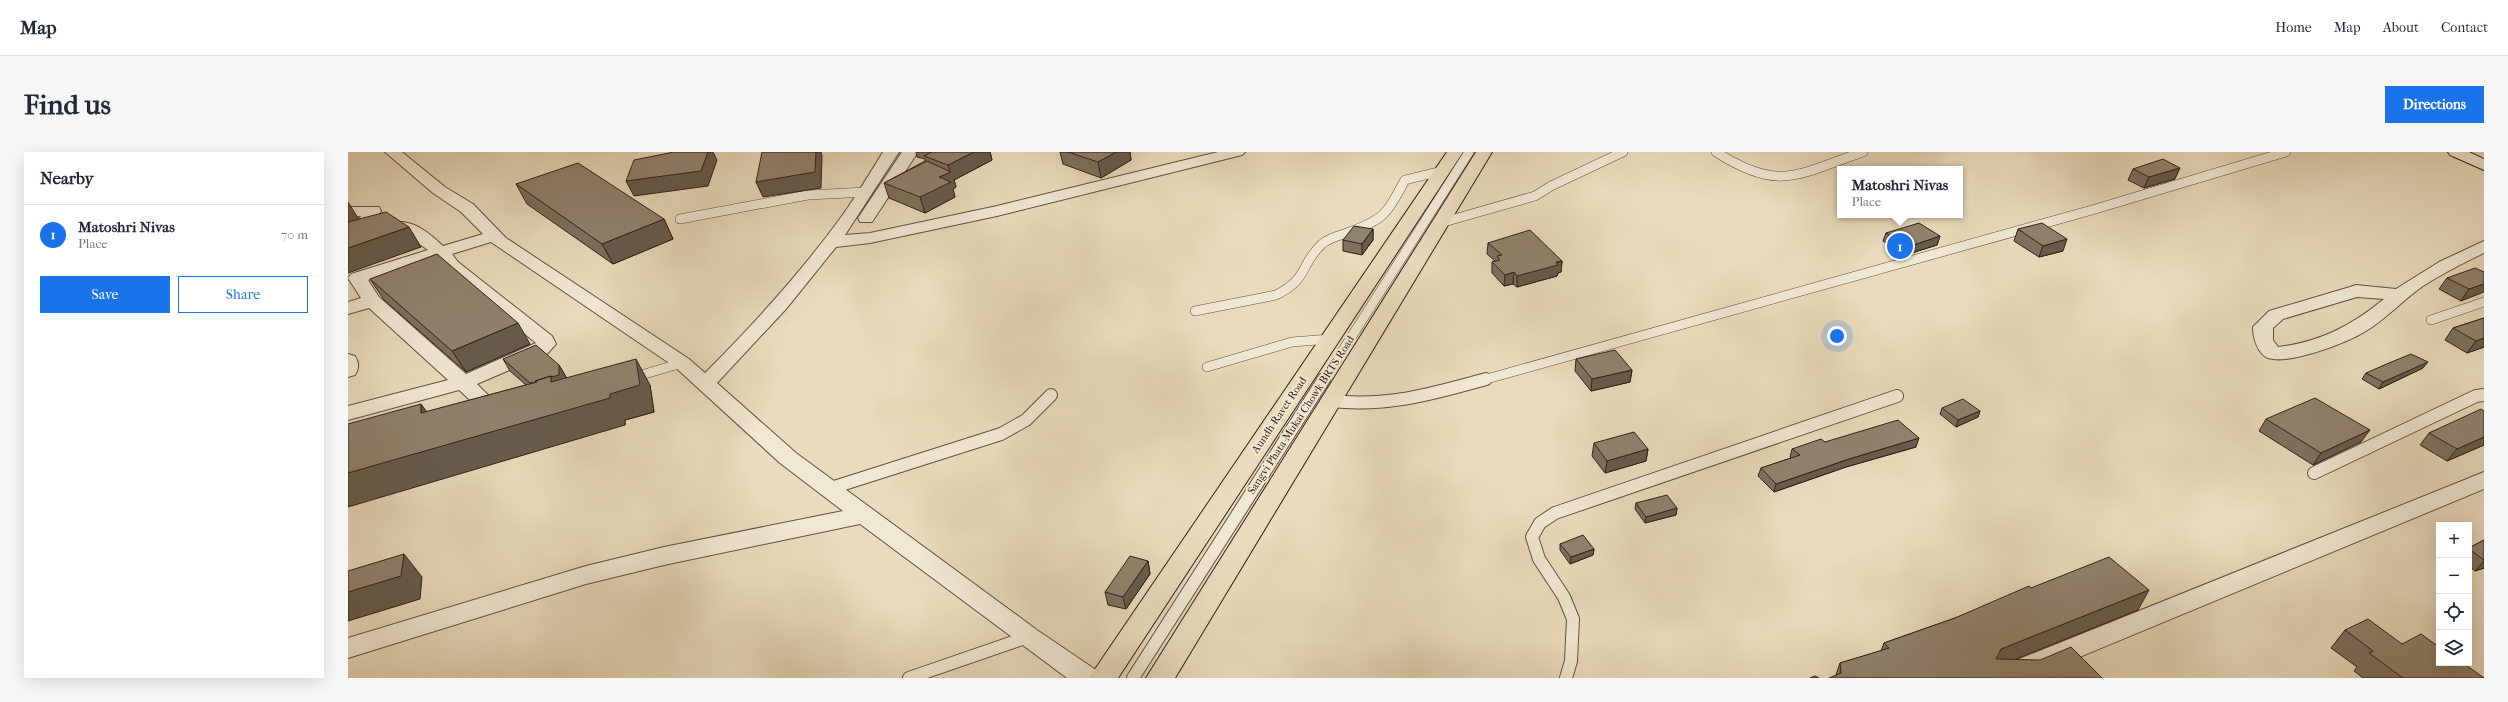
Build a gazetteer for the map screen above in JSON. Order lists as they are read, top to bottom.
{
  "streets": {
    "main road": ["Aundh-Ravet Road"],
    "lane": ["Sangvi Phata-Mukai Chowk BRTS Road"]
  },
  "page": {
    "header": "Map",
    "nav": [
      "Home",
      "Map",
      "About",
      "Contact"
    ],
    "buttons": [
      "Directions",
      ["Save", "Share"]
    ],
    "title": "Find us",
    "heading": "Nearby",
    "popup": ["Matoshri Nivas", "Place"],
    "list": [
      {
        "mark": "1",
        "name": "Matoshri Nivas",
        "note": "Place",
        "value": "70 m"
      }
    ],
    "pins": "1",
    "map_buttons": ["+", "−"]
  }
}
